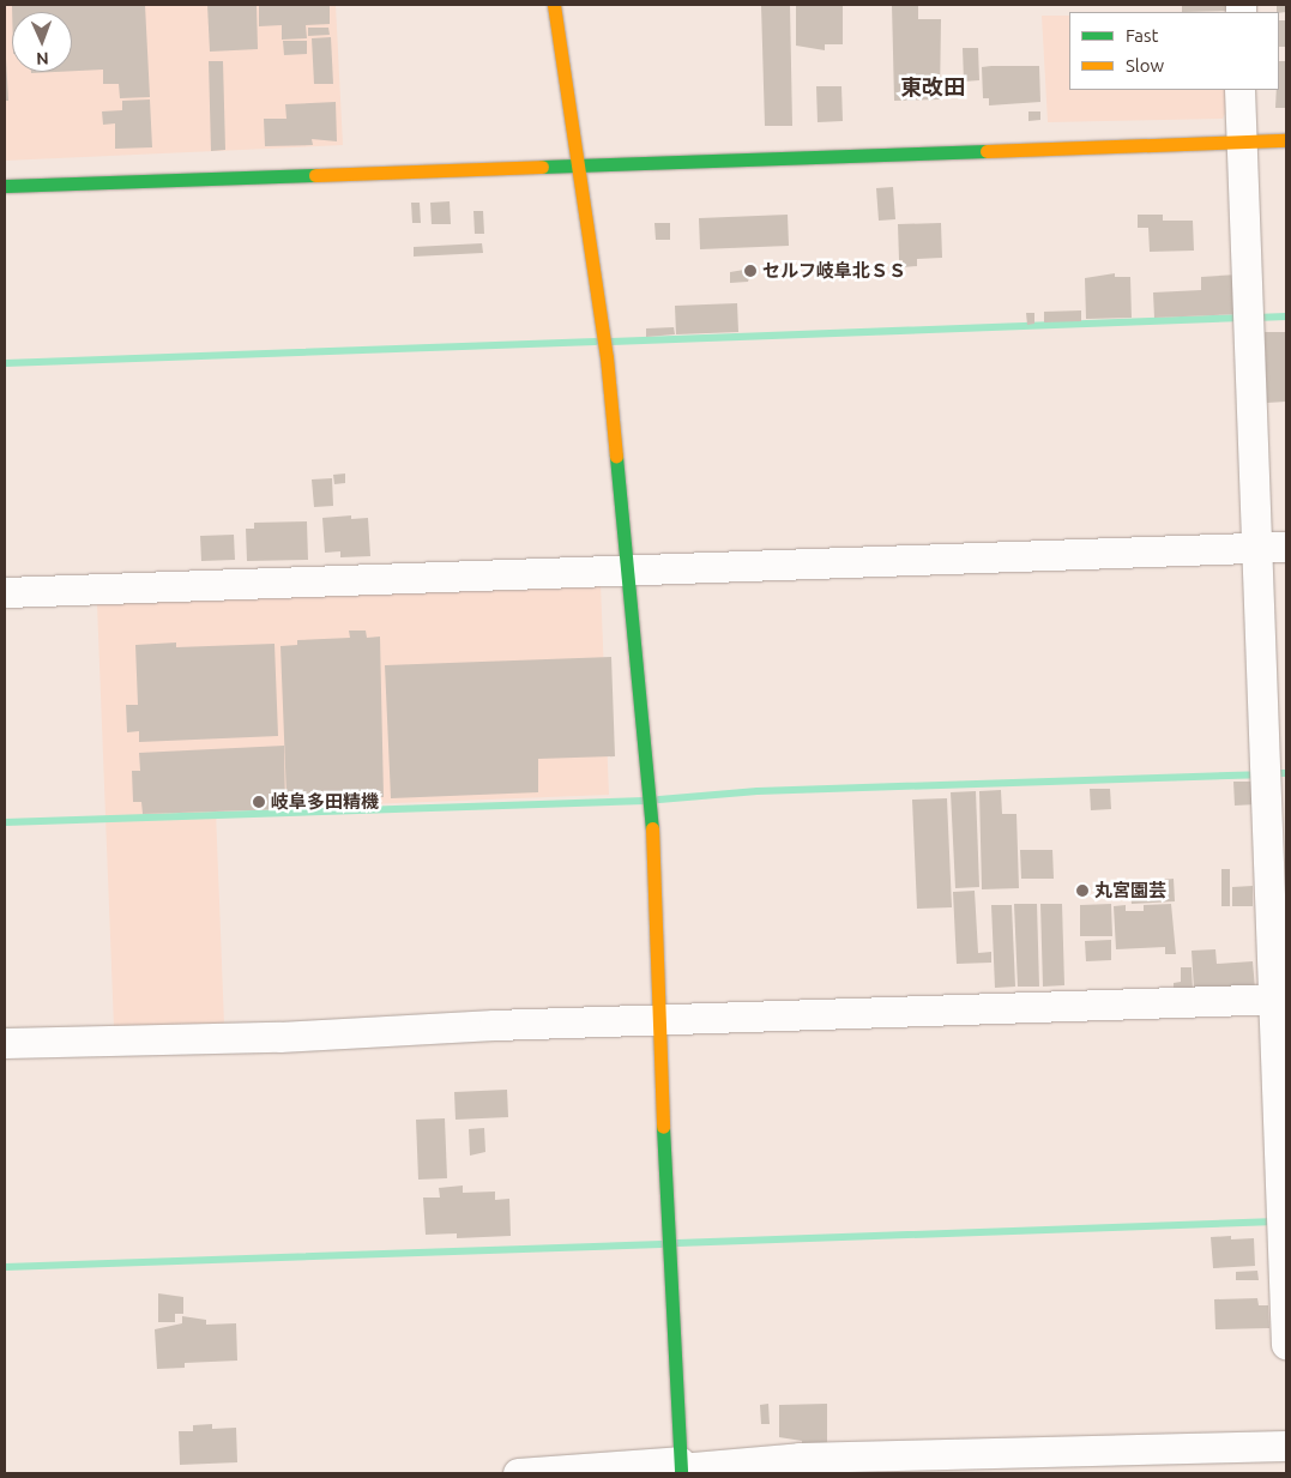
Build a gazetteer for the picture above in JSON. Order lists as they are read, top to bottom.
{
  "districts": ["東改田"],
  "places": ["セルフ岐阜北ＳＳ", "岐阜多田精機", "丸宮園芸"],
  "legend": ["Fast", "Slow"],
  "north": "bottom"
}
